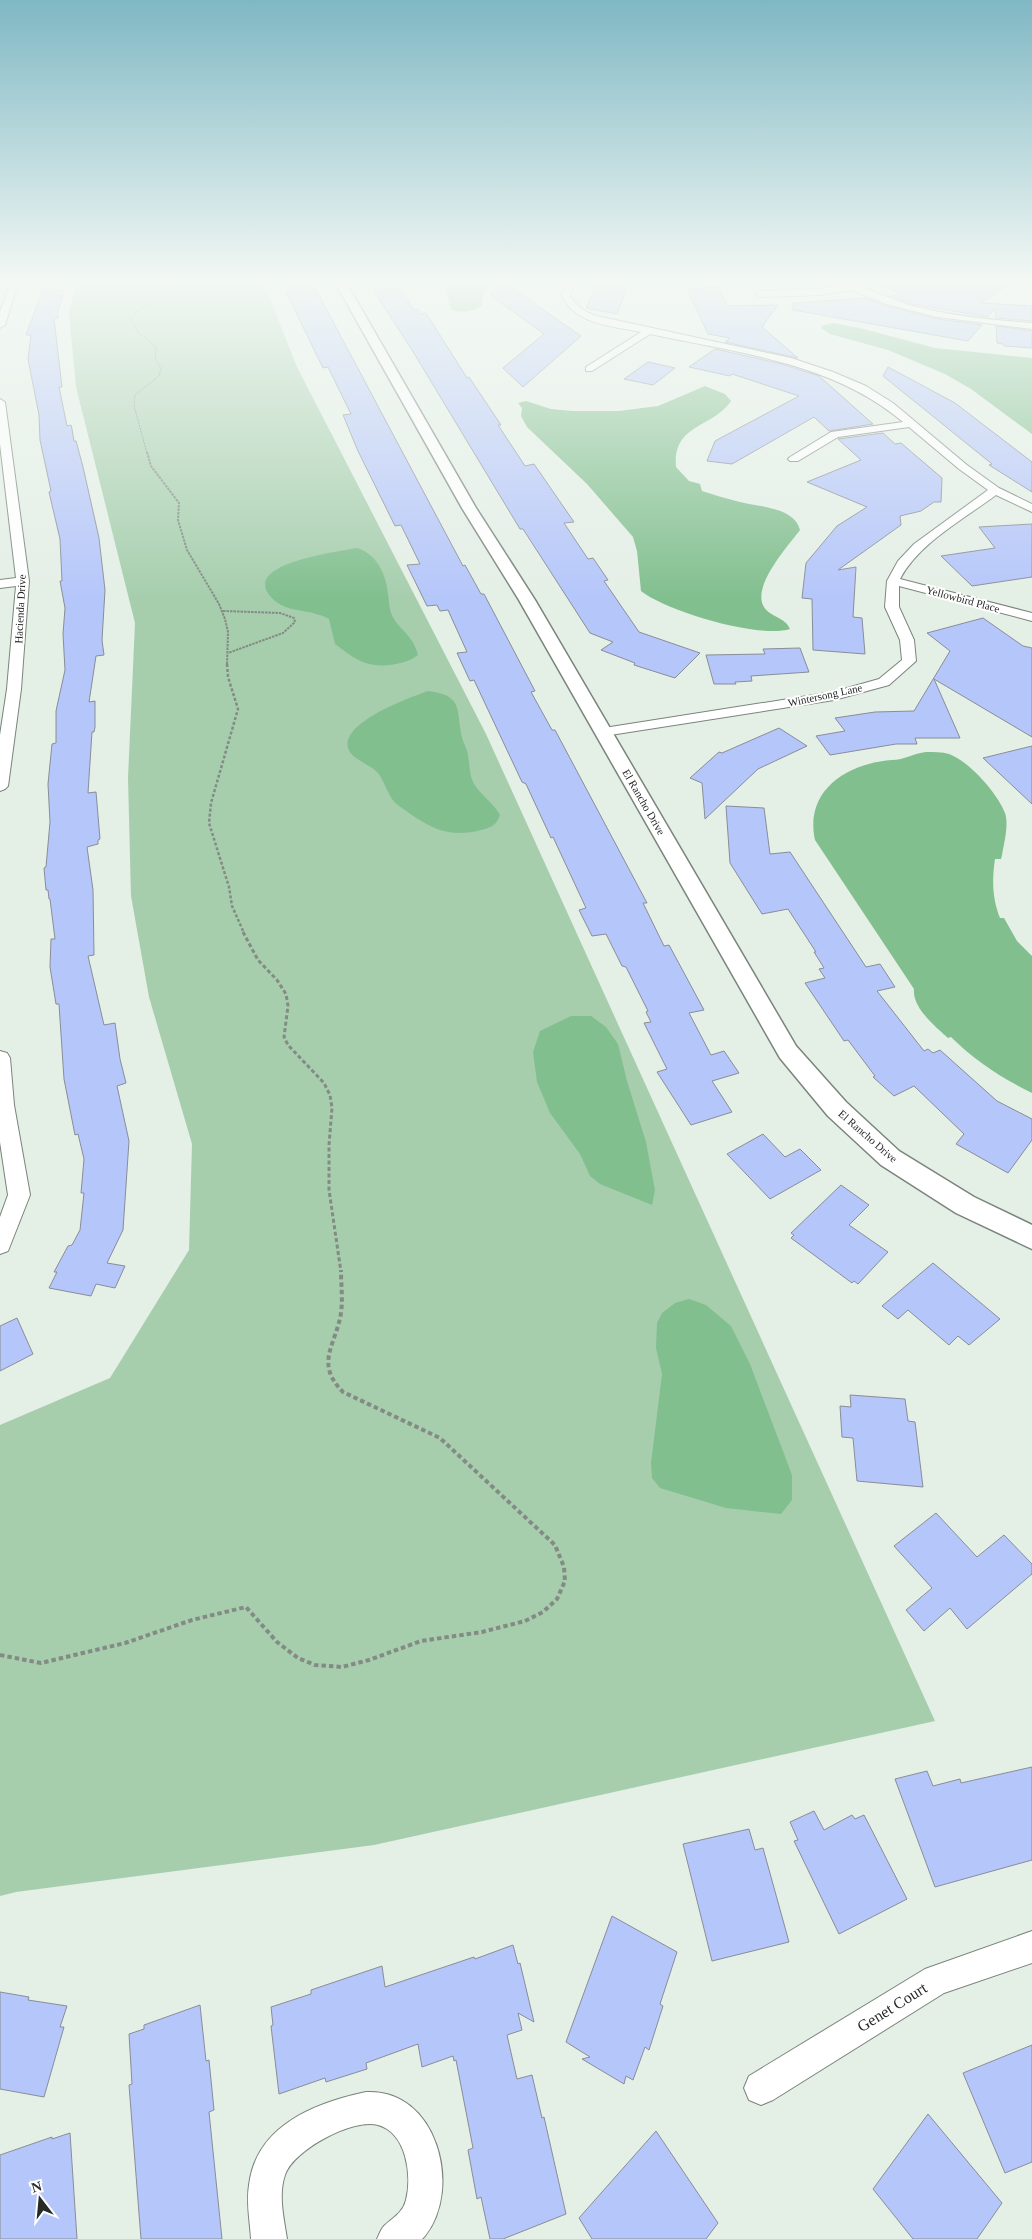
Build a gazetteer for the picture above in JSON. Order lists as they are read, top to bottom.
{
  "streets": {
    "street": [
      "Yellowbird Place",
      "Hacienda Drive",
      "Wintersong Lane",
      "El Rancho Drive",
      "Genet Court"
    ]
  },
  "crossings": [
    ["Yellowbird Place", "Wintersong Lane"],
    ["Wintersong Lane", "El Rancho Drive"]
  ],
  "north": "top"
}
